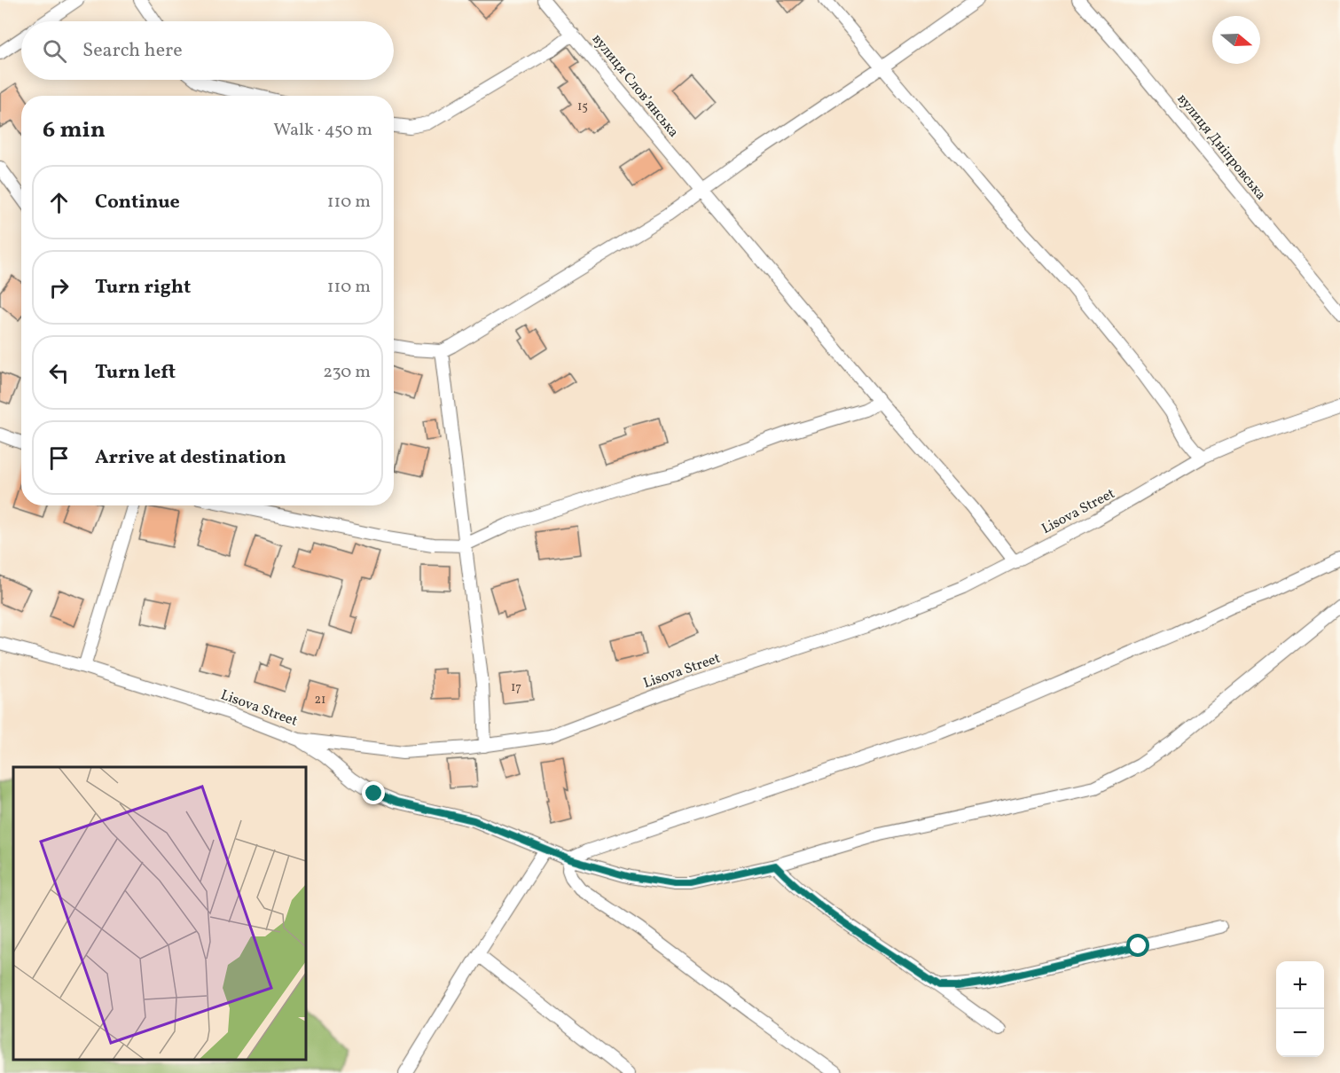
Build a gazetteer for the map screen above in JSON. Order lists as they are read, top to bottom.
{
  "streets": {
    "street": ["вулиця Словʼянська", "вулиця Дніпровська", "Lisova Street"]
  },
  "crossings": [
    ["вулиця Словʼянська", "Lisova Street"]
  ],
  "house_numbers": ["15", "17", "21"],
  "north": "right",
  "page": {
    "search": "Search here",
    "heading": ["6 min", "Walk · 450 m"],
    "list": [
      ["Continue", "110 m"],
      ["Turn right", "110 m"],
      ["Turn left", "230 m"],
      "Arrive at destination"
    ],
    "map_buttons": ["+", "−"]
  }
}
